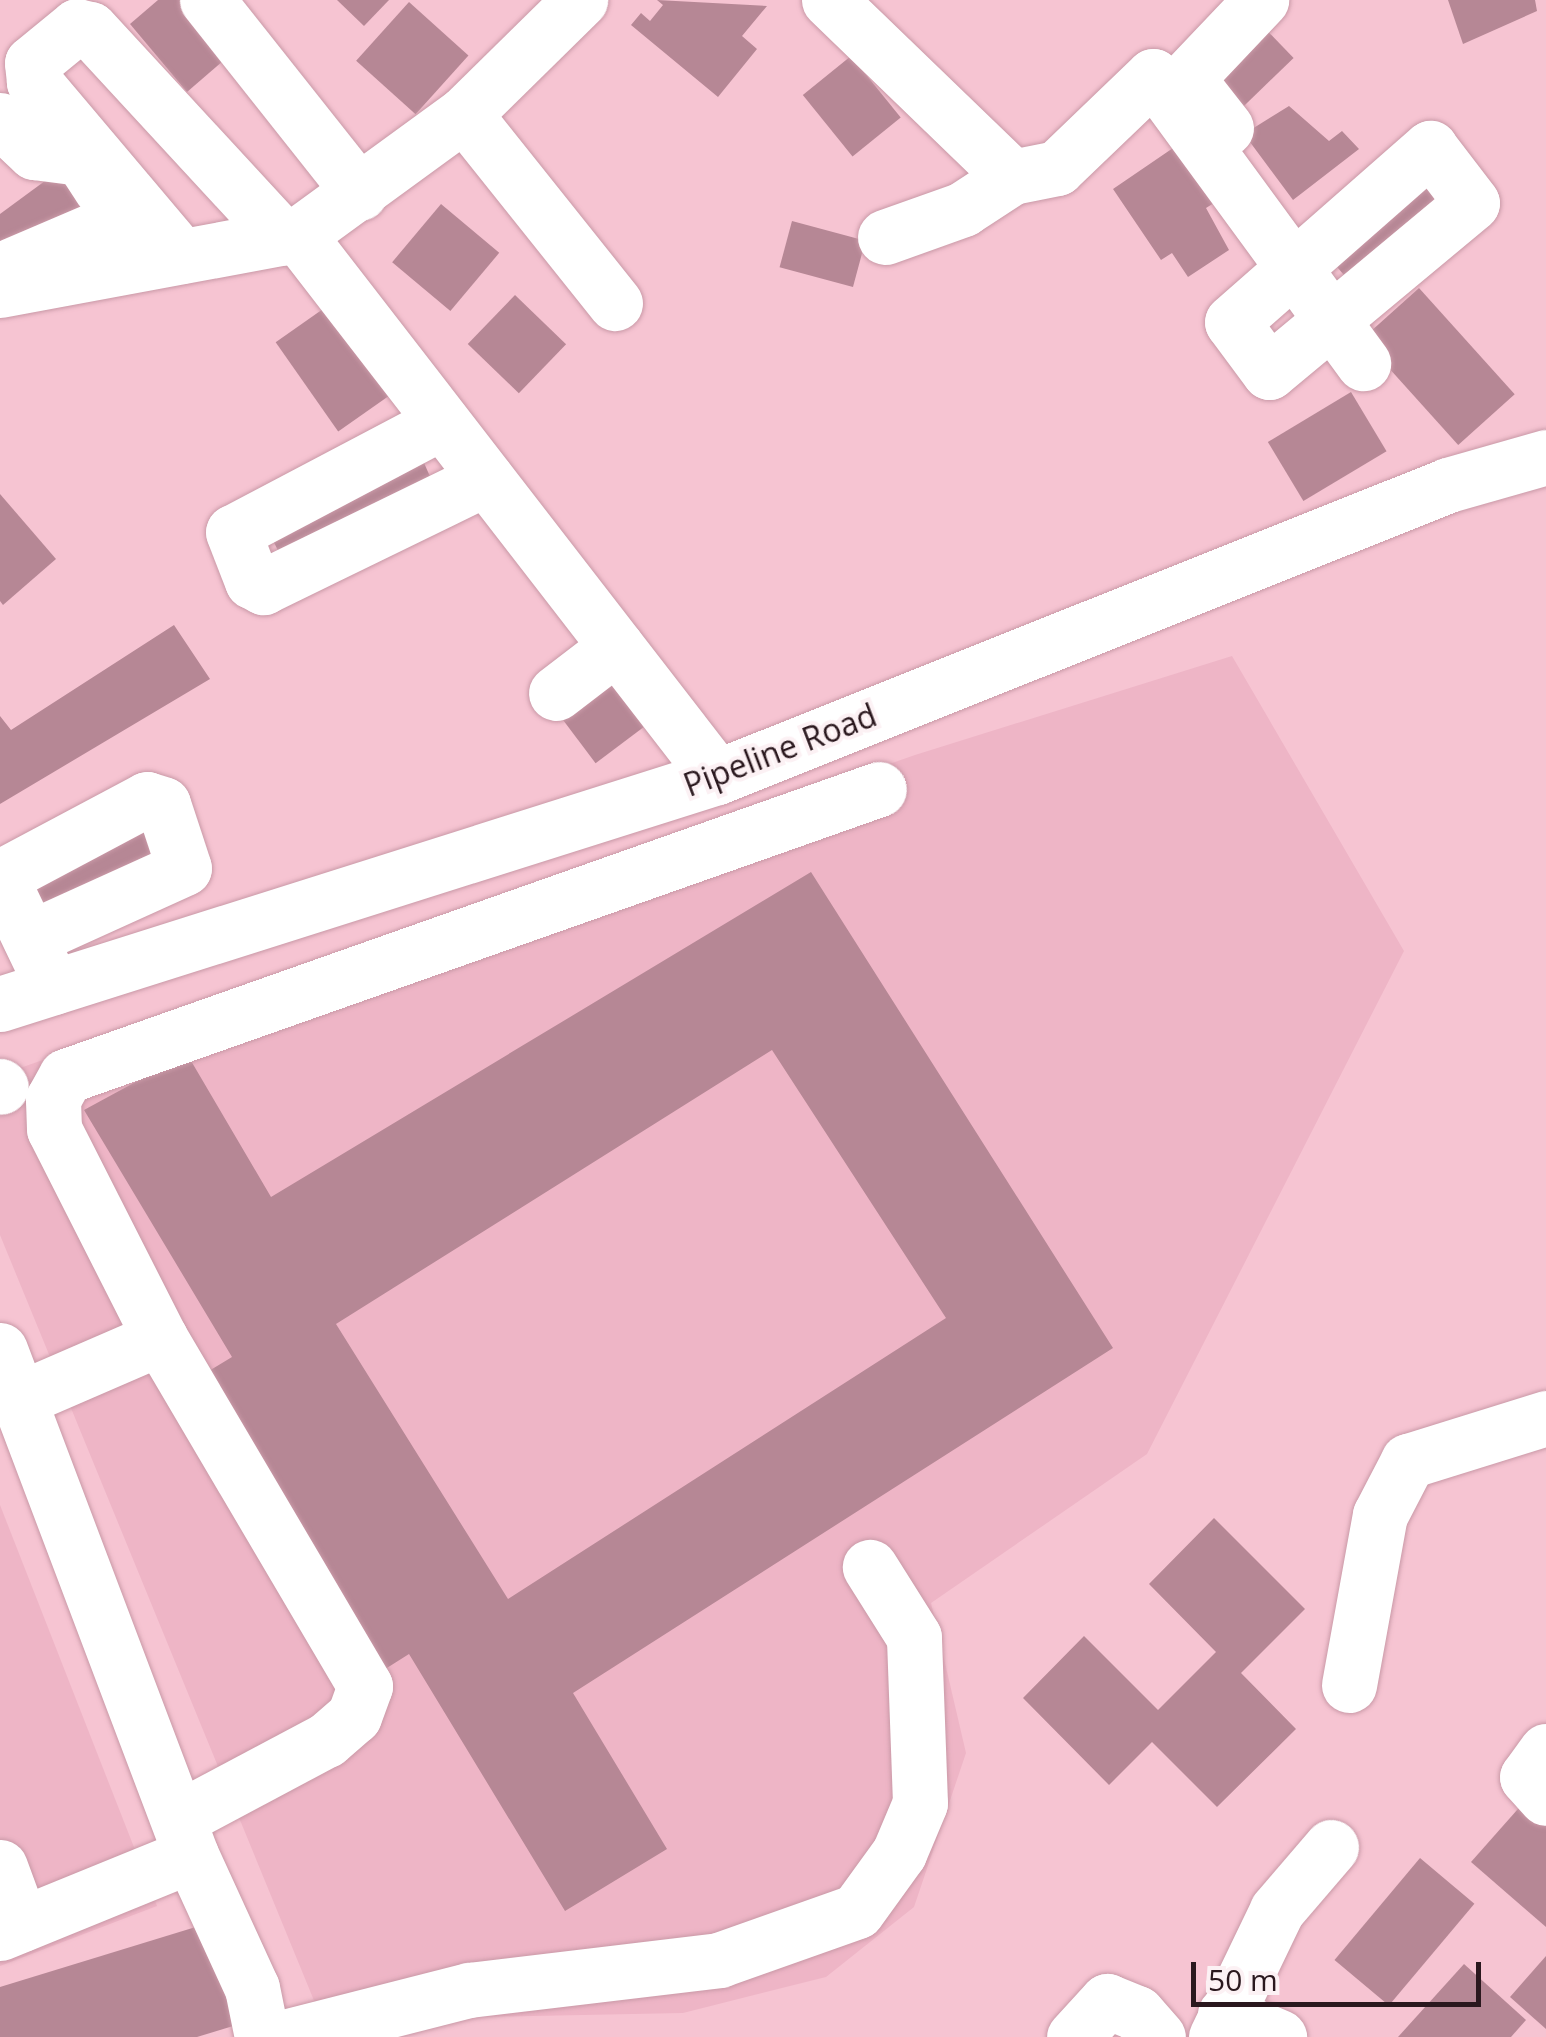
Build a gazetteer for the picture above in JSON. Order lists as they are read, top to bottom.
{
  "streets": {
    "street": ["Pipeline Road"]
  },
  "scale_bar": "50 m"
}
